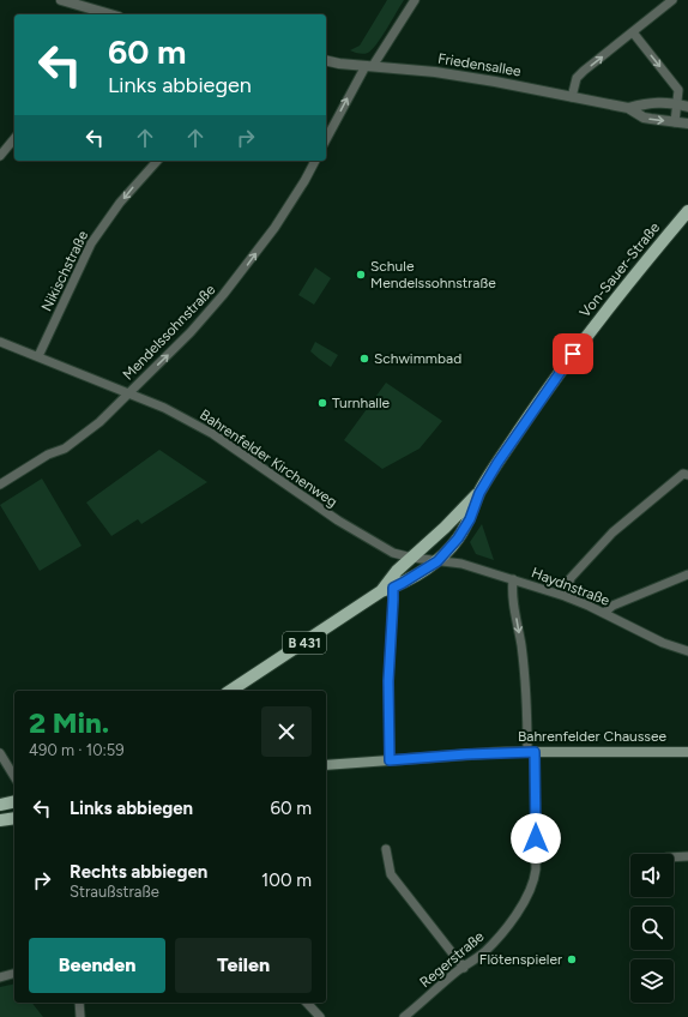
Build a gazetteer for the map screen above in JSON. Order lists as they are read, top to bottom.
{
  "streets": {
    "main road": ["Von-Sauer-Straße", "B 431", "Bahrenfelder Chaussee"],
    "street": [
      "Friedensallee",
      "Nikischstraße",
      "Mendelssohnstraße",
      "Bahrenfelder Kirchenweg",
      "Haydnstraße",
      "Regerstraße"
    ]
  },
  "crossings": [
    ["Von-Sauer-Straße", "Bahrenfelder Kirchenweg"],
    ["Von-Sauer-Straße", "Haydnstraße"],
    ["Nikischstraße", "Bahrenfelder Kirchenweg"],
    ["Mendelssohnstraße", "Bahrenfelder Kirchenweg"],
    ["Haydnstraße", "Regerstraße"],
    ["Bahrenfelder Chaussee", "Regerstraße"]
  ],
  "one_way": ["Nikischstraße", "Mendelssohnstraße", "Regerstraße"],
  "places": [
    "Schule Mendelssohnstraße",
    "Schwimmbad",
    "Turnhalle",
    "Flötenspieler"
  ],
  "page": {
    "turn": ["60 m", "Links abbiegen"],
    "heading": ["2 Min.", "490 m · 10:59"],
    "list": [
      {
        "name": "Links abbiegen",
        "value": "60 m"
      },
      {
        "name": "Rechts abbiegen",
        "note": "Straußstraße",
        "value": "100 m"
      }
    ],
    "buttons": ["Beenden", "Teilen"]
  }
}
